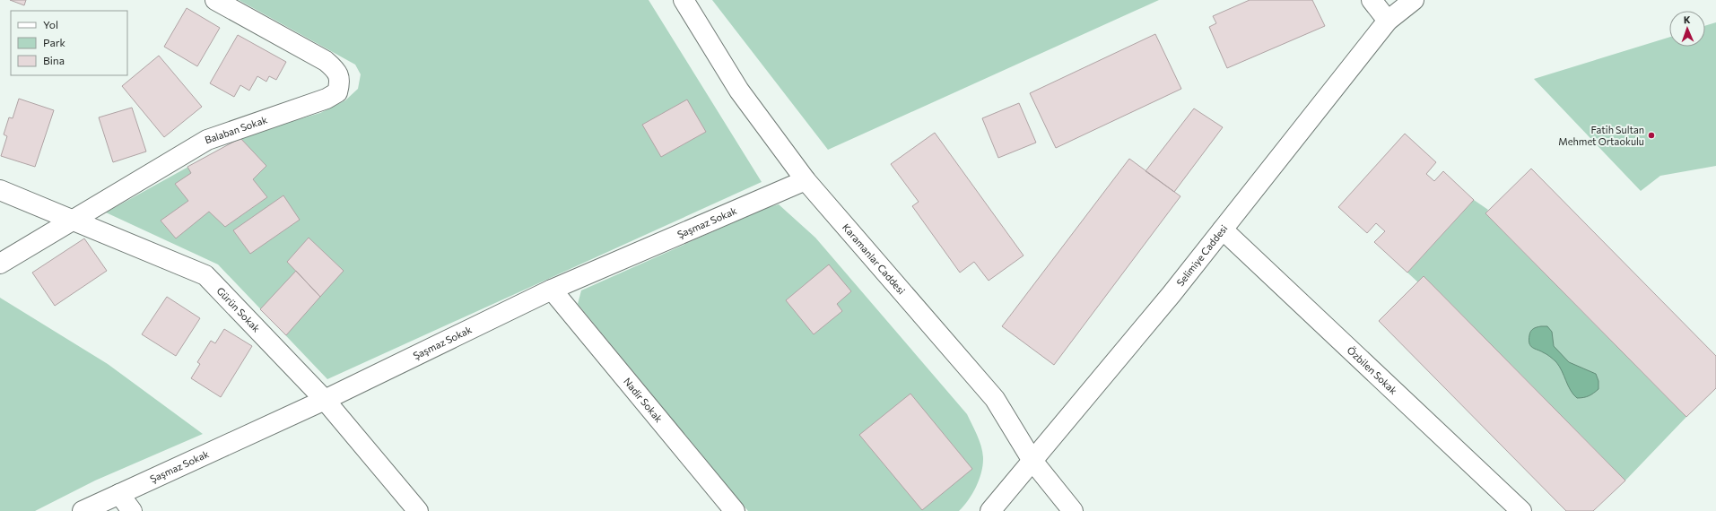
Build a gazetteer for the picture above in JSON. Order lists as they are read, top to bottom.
{
  "streets": {
    "street": [
      "Balaban Sokak",
      "Şaşmaz Sokak",
      "Selimiye Caddesi",
      "Karamanlar Caddesi",
      "Gürün Sokak",
      "Özbilen Sokak",
      "Nadir Sokak"
    ]
  },
  "crossings": [
    ["Balaban Sokak", "Gürün Sokak"],
    ["Şaşmaz Sokak", "Karamanlar Caddesi"],
    ["Şaşmaz Sokak", "Gürün Sokak"],
    ["Şaşmaz Sokak", "Nadir Sokak"],
    ["Selimiye Caddesi", "Karamanlar Caddesi"],
    ["Selimiye Caddesi", "Özbilen Sokak"]
  ],
  "places": ["Fatih Sultan Mehmet Ortaokulu"],
  "legend": ["Yol", "Park", "Bina"],
  "north": "top"
}
